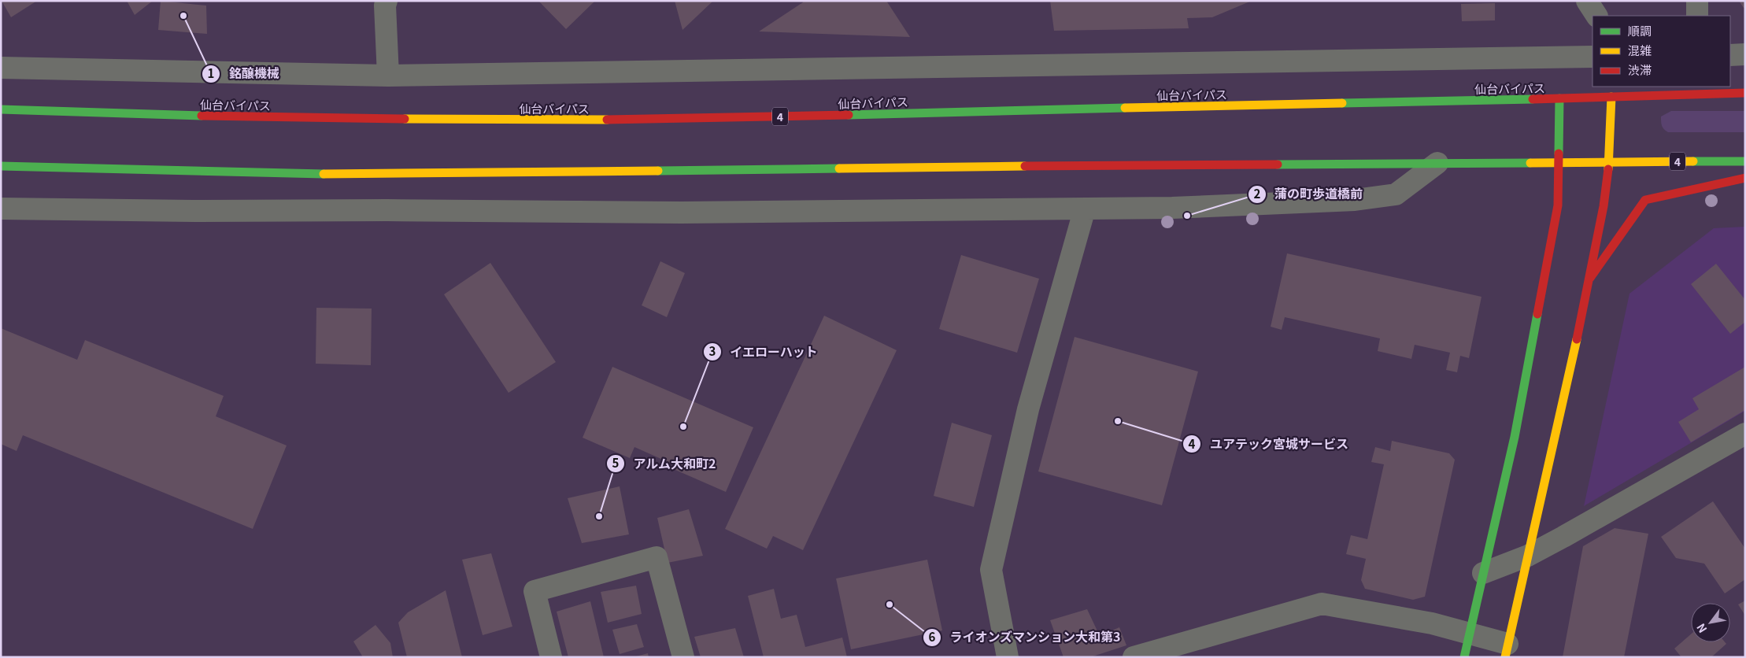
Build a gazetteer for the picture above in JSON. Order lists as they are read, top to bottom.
{
  "streets": {
    "main road": ["仙台バイパス", "4"]
  },
  "places": [
    "銘醸機械",
    "蒲の町歩道橋前",
    "ユアテック宮城サービス",
    "イエローハット",
    "アルム大和町2",
    "ライオンズマンション大和第3"
  ],
  "legend": ["順調", "混雑", "渋滞"],
  "north": "bottom left"
}
